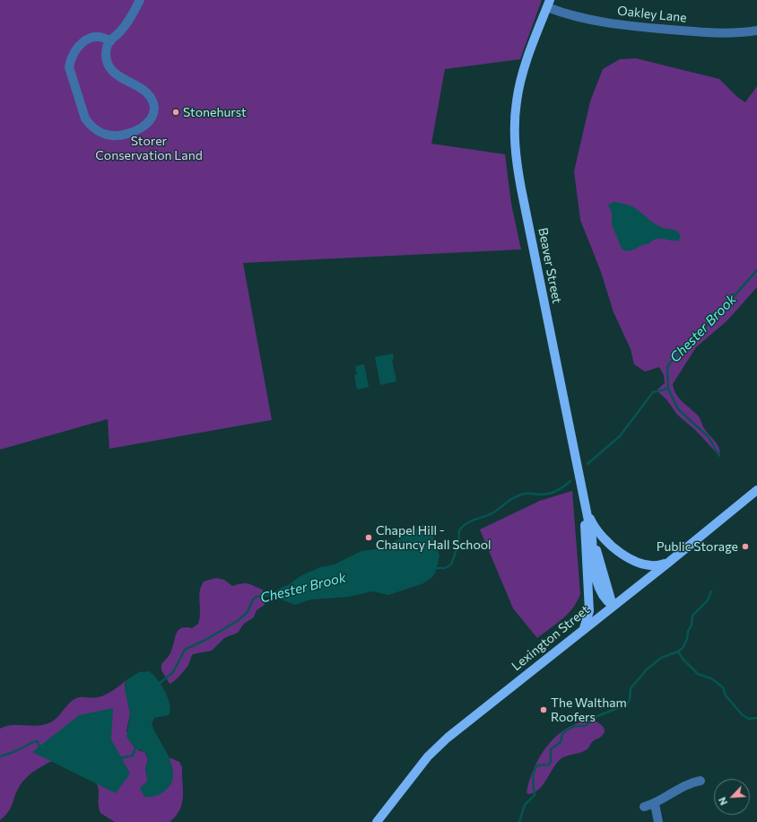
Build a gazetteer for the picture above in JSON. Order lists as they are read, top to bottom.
{
  "streets": {
    "main road": ["Beaver Street", "Lexington Street"],
    "street": ["Oakley Lane"]
  },
  "crossings": [
    ["Oakley Lane", "Beaver Street"],
    ["Beaver Street", "Lexington Street"]
  ],
  "water": ["Chester Brook"],
  "parks": ["Storer Conservation Land"],
  "places": [
    "Stonehurst",
    "Chapel Hill - Chauncy Hall School",
    "Public Storage",
    "The Waltham Roofers"
  ],
  "north": "bottom left"
}
